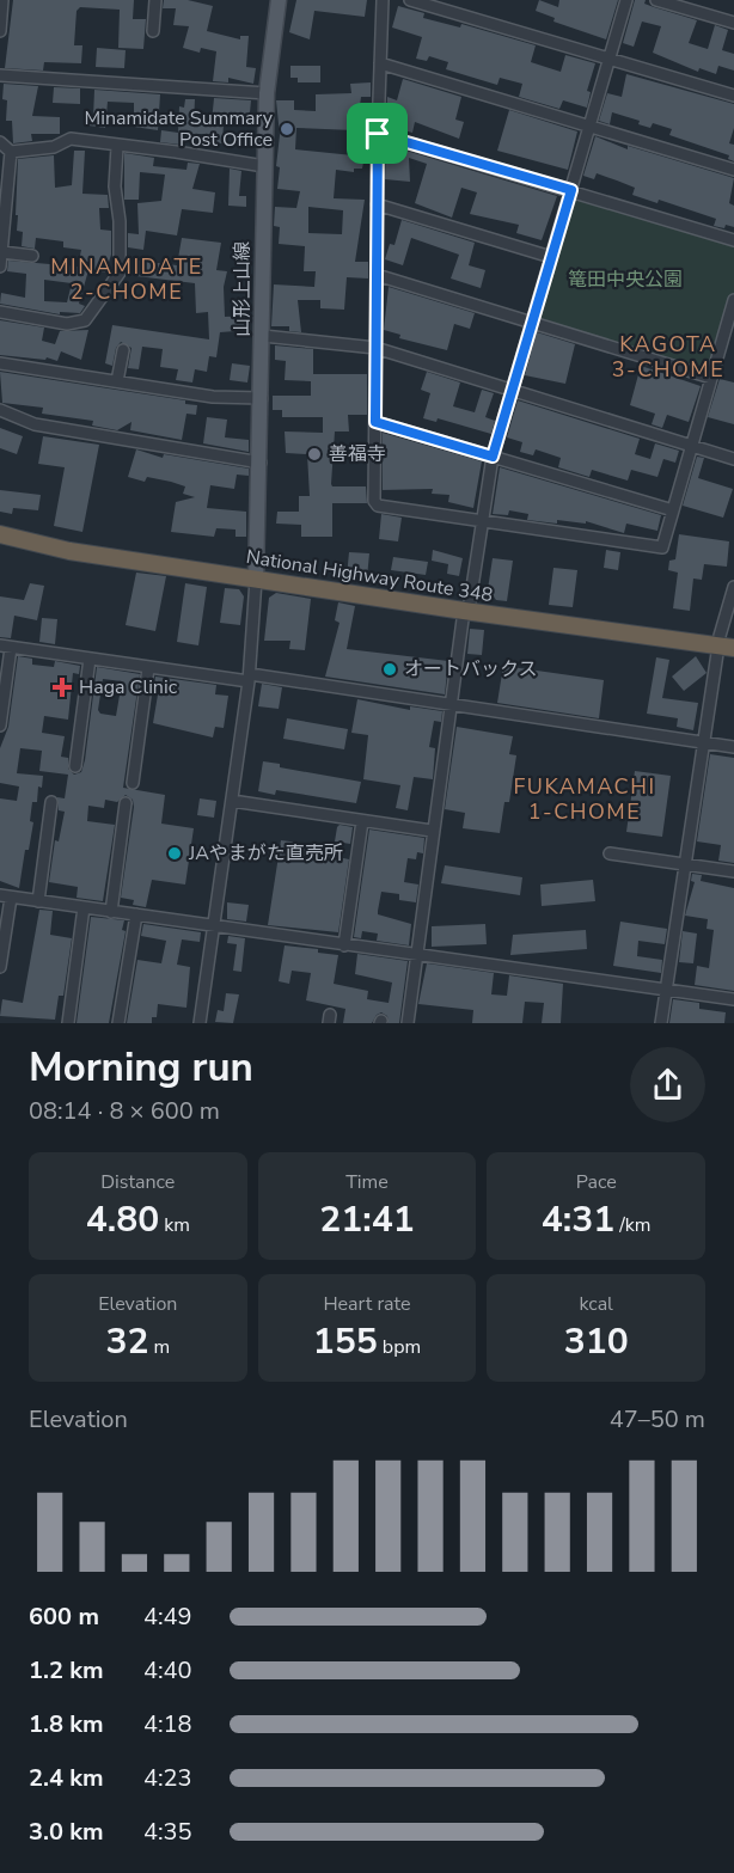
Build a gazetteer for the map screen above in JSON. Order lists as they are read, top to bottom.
{
  "streets": {
    "highway": ["National Highway Route 348"],
    "main road": ["山形上山線"]
  },
  "crossings": [
    ["山形上山線", "National Highway Route 348"]
  ],
  "districts": ["MINAMIDATE 2-CHOME", "KAGOTA 3-CHOME", "FUKAMACHI 1-CHOME"],
  "parks": ["篭田中央公園"],
  "places": {
    "other": [
      "Minamidate Summary Post Office",
      "善福寺",
      "オートバックス",
      "JAやまがた直売所"
    ],
    "health": ["Haga Clinic"]
  },
  "page": {
    "heading": ["Morning run", "08:14 · 8 × 600 m"],
    "stats": [
      ["Distance", "4.80 km"],
      ["Time", "21:41"],
      ["Pace", "4:31 /km"],
      ["Elevation", "32 m"],
      ["Heart rate", "155 bpm"],
      ["kcal", "310"]
    ],
    "chart": ["Elevation", "47–50 m"],
    "list": [
      {
        "name": "600 m",
        "note": "4:49"
      },
      {
        "name": "1.2 km",
        "note": "4:40"
      },
      {
        "name": "1.8 km",
        "note": "4:18"
      },
      {
        "name": "2.4 km",
        "note": "4:23"
      },
      {
        "name": "3.0 km",
        "note": "4:35"
      }
    ]
  }
}
